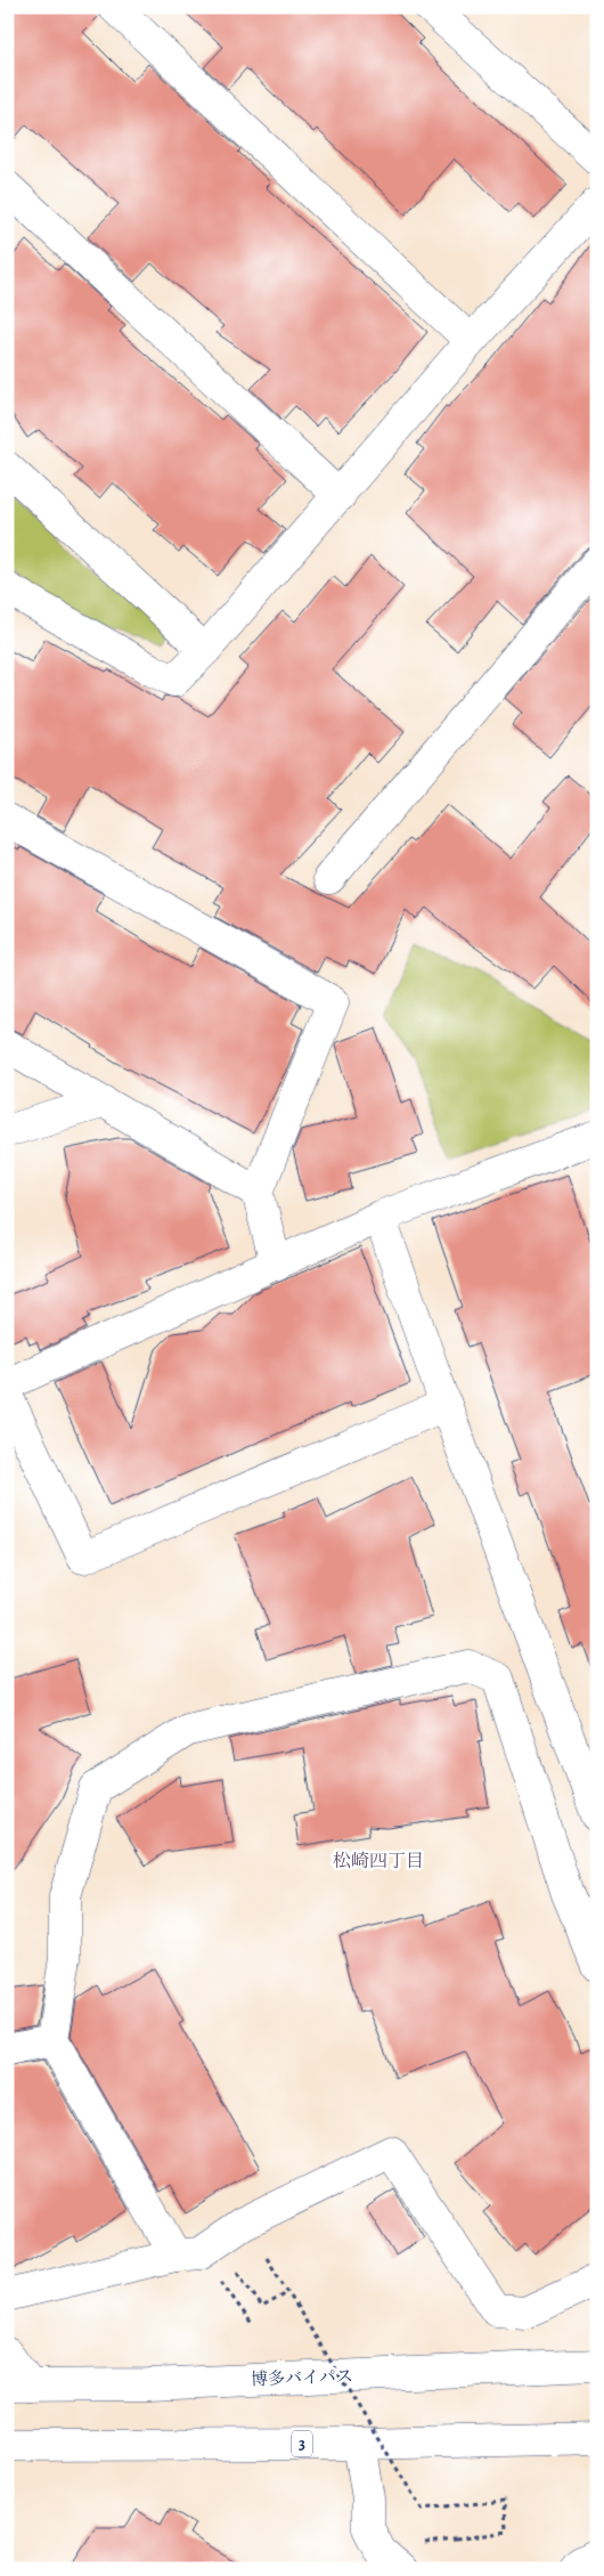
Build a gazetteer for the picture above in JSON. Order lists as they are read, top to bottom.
{
  "streets": {
    "main road": ["博多バイパス", "3"]
  },
  "districts": ["松崎四丁目"]
}
